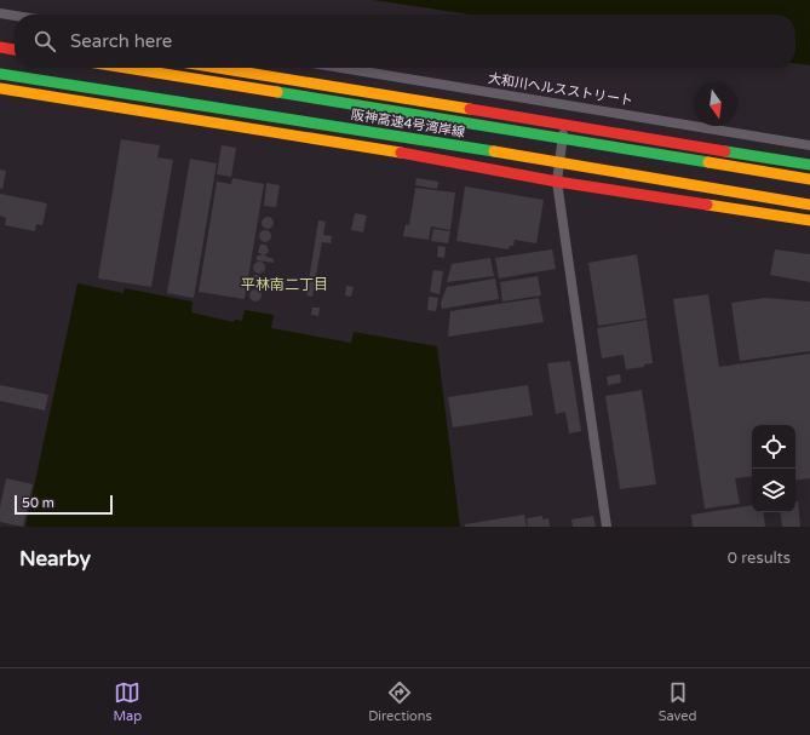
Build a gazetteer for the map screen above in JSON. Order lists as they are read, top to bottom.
{
  "streets": {
    "main road": ["阪神高速4号湾岸線"],
    "street": ["大和川ヘルスストリート"]
  },
  "districts": ["平林南二丁目"],
  "scale_bar": "50 m",
  "north": "bottom",
  "page": {
    "search": "Search here",
    "scale": "50 m",
    "heading": ["Nearby", "0 results"],
    "nav": ["Map", "Directions", "Saved"]
  }
}
